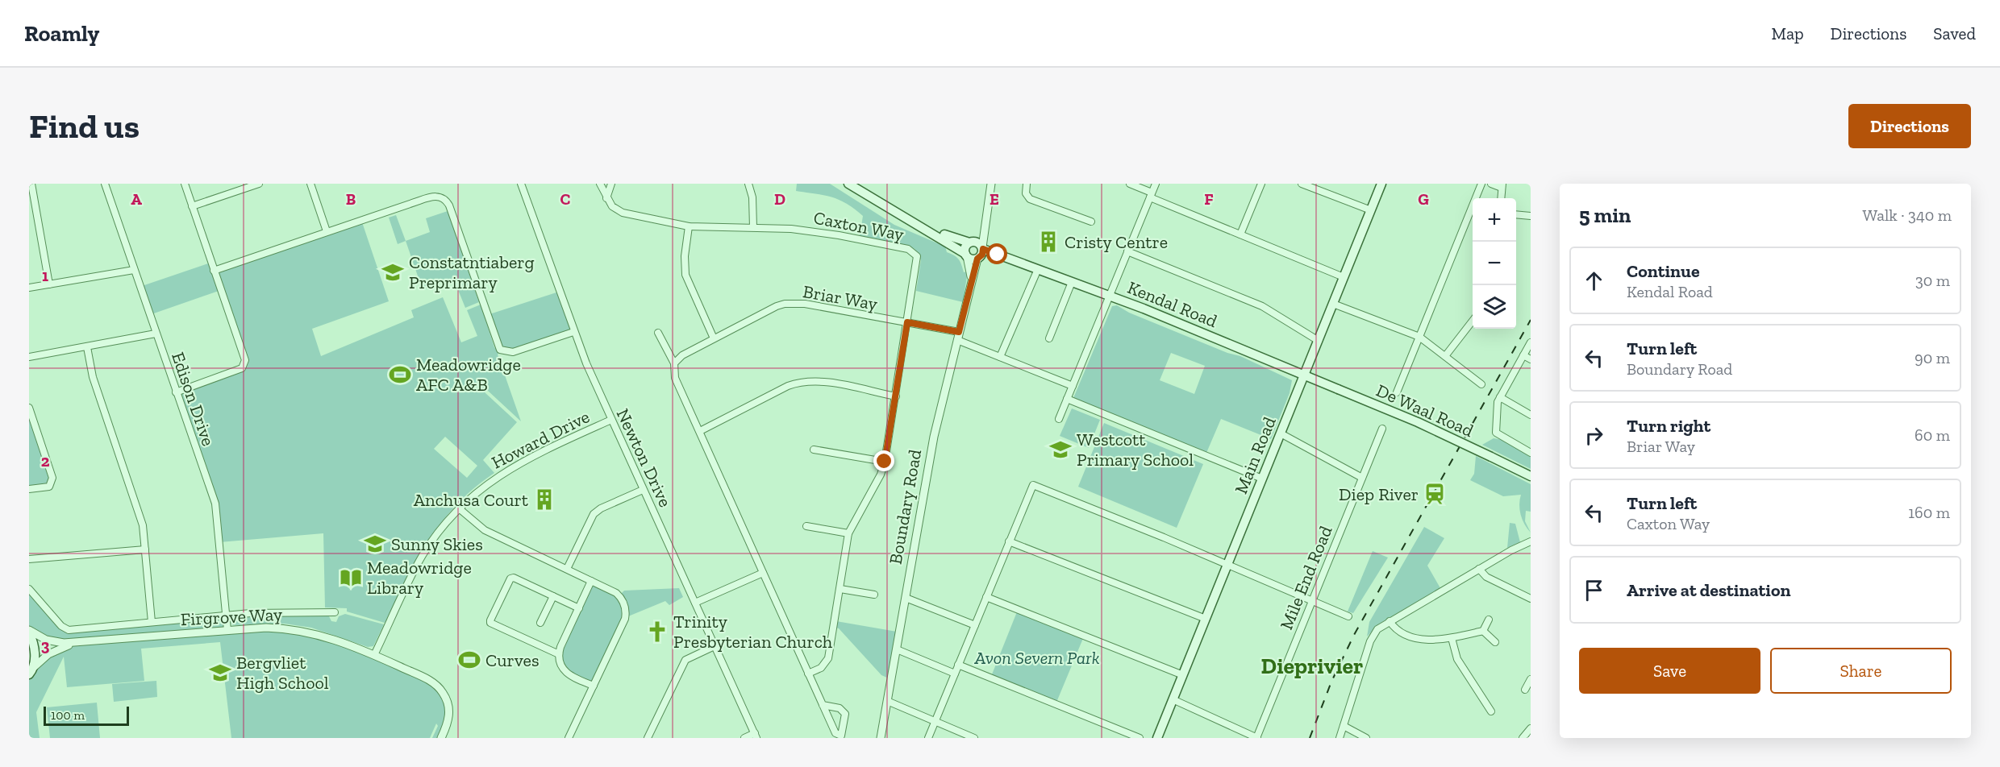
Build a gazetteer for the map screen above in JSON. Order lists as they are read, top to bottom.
{
  "streets": {
    "main road": ["Kendal Road", "De Waal Road", "Main Road"],
    "street": [
      "Caxton Way",
      "Briar Way",
      "Edison Drive",
      "Howard Drive",
      "Newton Drive",
      "Boundary Road",
      "Mile End Road",
      "Firgrove Way"
    ]
  },
  "crossings": [
    ["Caxton Way", "Briar Way"],
    ["Briar Way", "Boundary Road"],
    ["Kendal Road", "De Waal Road"],
    ["Kendal Road", "Main Road"],
    ["Kendal Road", "Boundary Road"],
    ["Edison Drive", "Firgrove Way"],
    ["De Waal Road", "Main Road"],
    ["Howard Drive", "Newton Drive"],
    ["Howard Drive", "Firgrove Way"]
  ],
  "districts": ["Dieprivier"],
  "parks": ["Avon Severn Park"],
  "places": {
    "building": ["Cristy Centre", "Anchusa Court"],
    "school or university": [
      "Constatntiaberg Preprimary",
      "Westcott Primary School",
      "Sunny Skies",
      "Bergvliet High School"
    ],
    "sports": ["Meadowridge AFC A&B", "Curves"],
    "station": ["Diep River"],
    "library": ["Meadowridge Library"],
    "church": ["Trinity Presbyterian Church"]
  },
  "scale_bar": "100 m",
  "page": {
    "header": "Roamly",
    "nav": ["Map", "Directions", "Saved"],
    "buttons": [
      "Directions",
      ["Save", "Share"]
    ],
    "title": "Find us",
    "heading": ["5 min", "Walk · 340 m"],
    "map_buttons": ["+", "−"],
    "list": [
      ["Continue", "Kendal Road", "30 m"],
      ["Turn left", "Boundary Road", "90 m"],
      ["Turn right", "Briar Way", "60 m"],
      ["Turn left", "Caxton Way", "160 m"],
      "Arrive at destination"
    ],
    "scale": "100 m"
  },
  "grid": {
    "columns": [
      "A",
      "B",
      "C",
      "D",
      "E",
      "F",
      "G"
    ],
    "rows": ["1", "2", "3"]
  }
}
